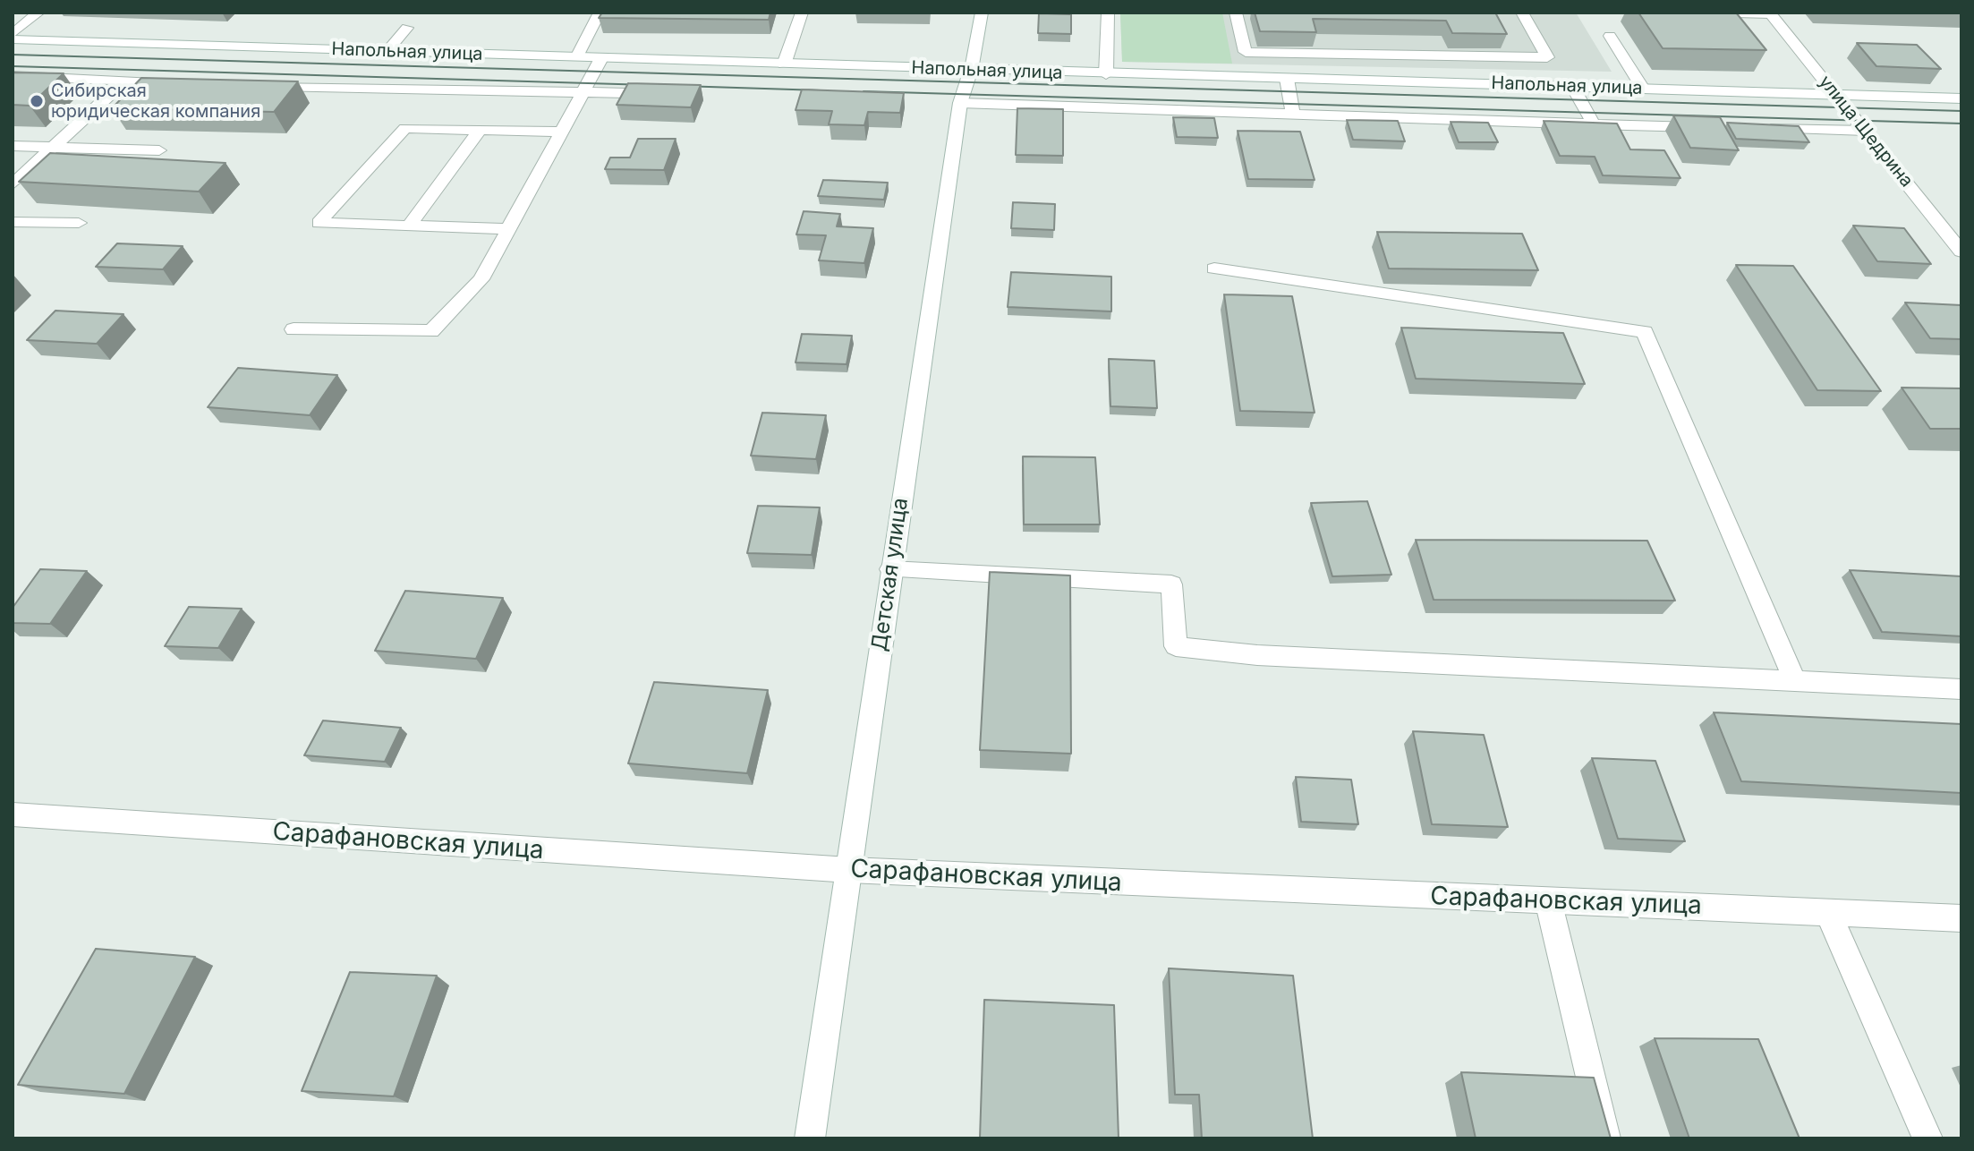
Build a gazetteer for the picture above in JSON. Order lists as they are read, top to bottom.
{
  "streets": {
    "street": [
      "Напольная улица",
      "улица Щедрина",
      "Детская улица",
      "Сарафановская улица"
    ]
  },
  "crossings": [
    ["Напольная улица", "улица Щедрина"],
    ["Напольная улица", "Детская улица"],
    ["Детская улица", "Сарафановская улица"]
  ],
  "places": ["Сибирская юридическая компания"]
}
